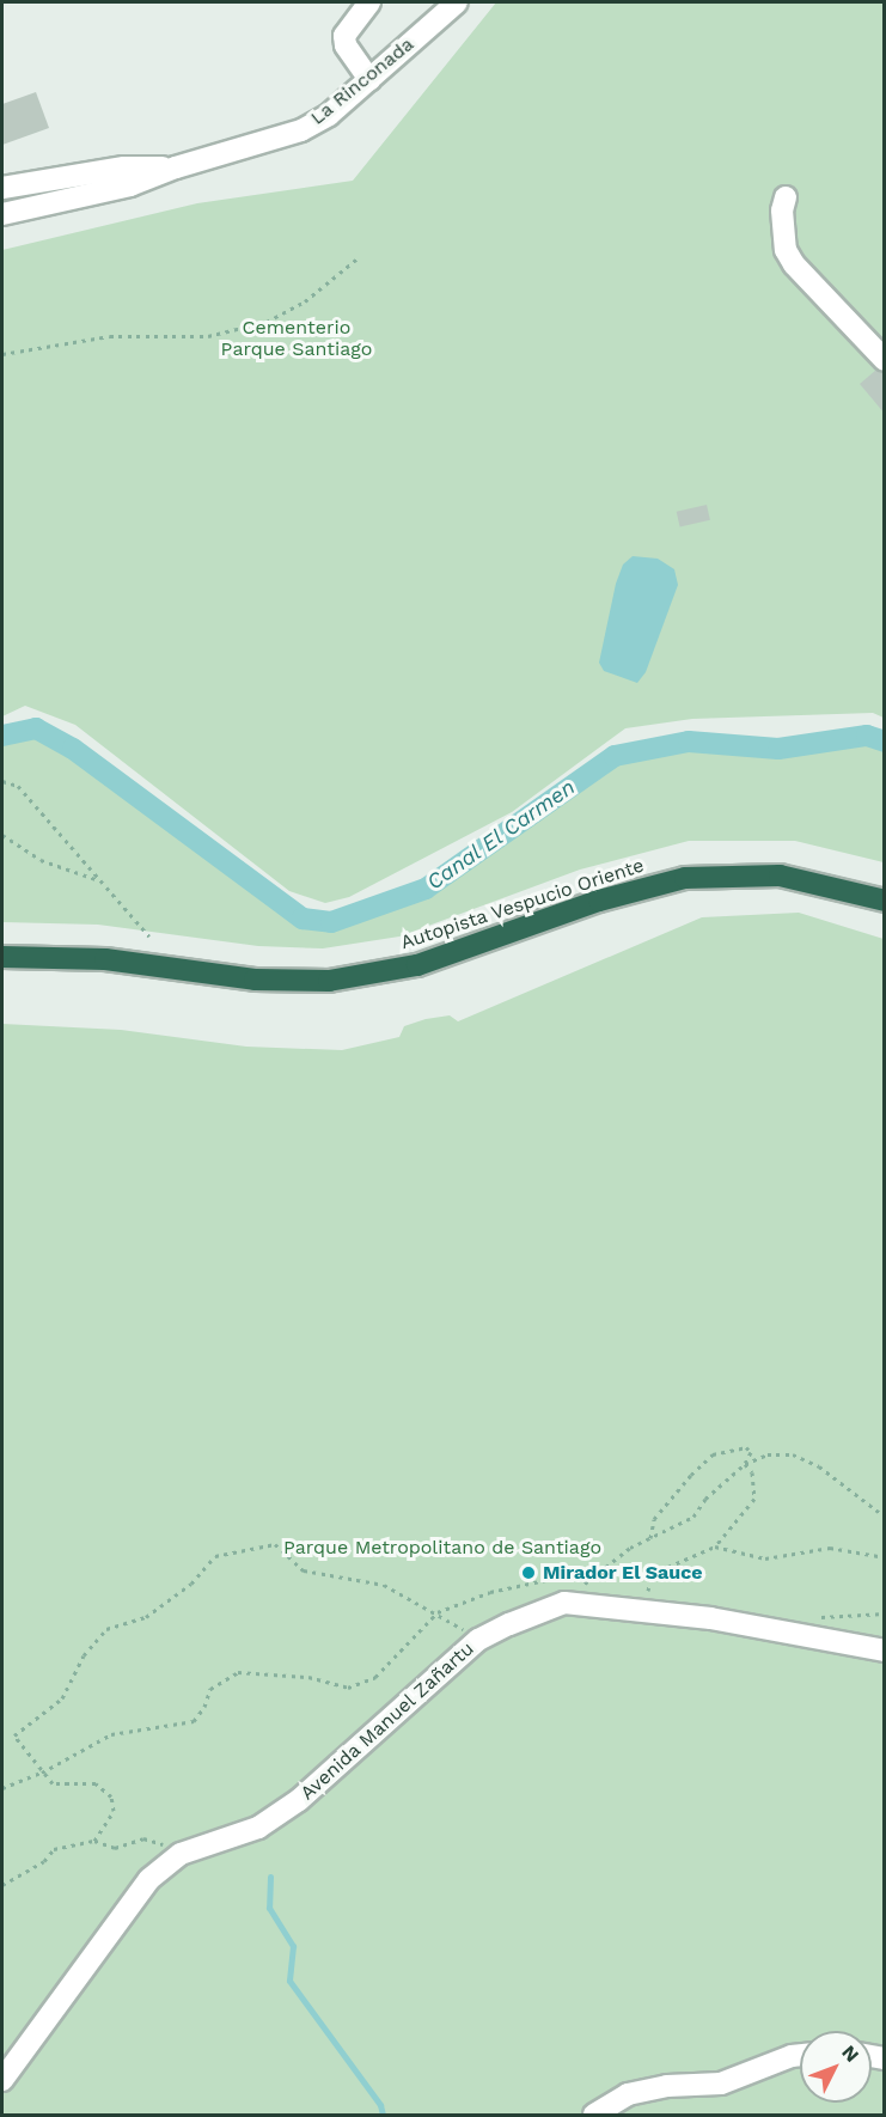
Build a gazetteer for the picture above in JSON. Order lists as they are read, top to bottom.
{
  "streets": {
    "highway": ["Autopista Vespucio Oriente"],
    "street": ["La Rinconada", "Avenida Manuel Zañartu"]
  },
  "water": ["Canal El Carmen"],
  "parks": ["Cementerio Parque Santiago", "Parque Metropolitano de Santiago"],
  "places": ["Mirador El Sauce"],
  "north": "top right"
}
